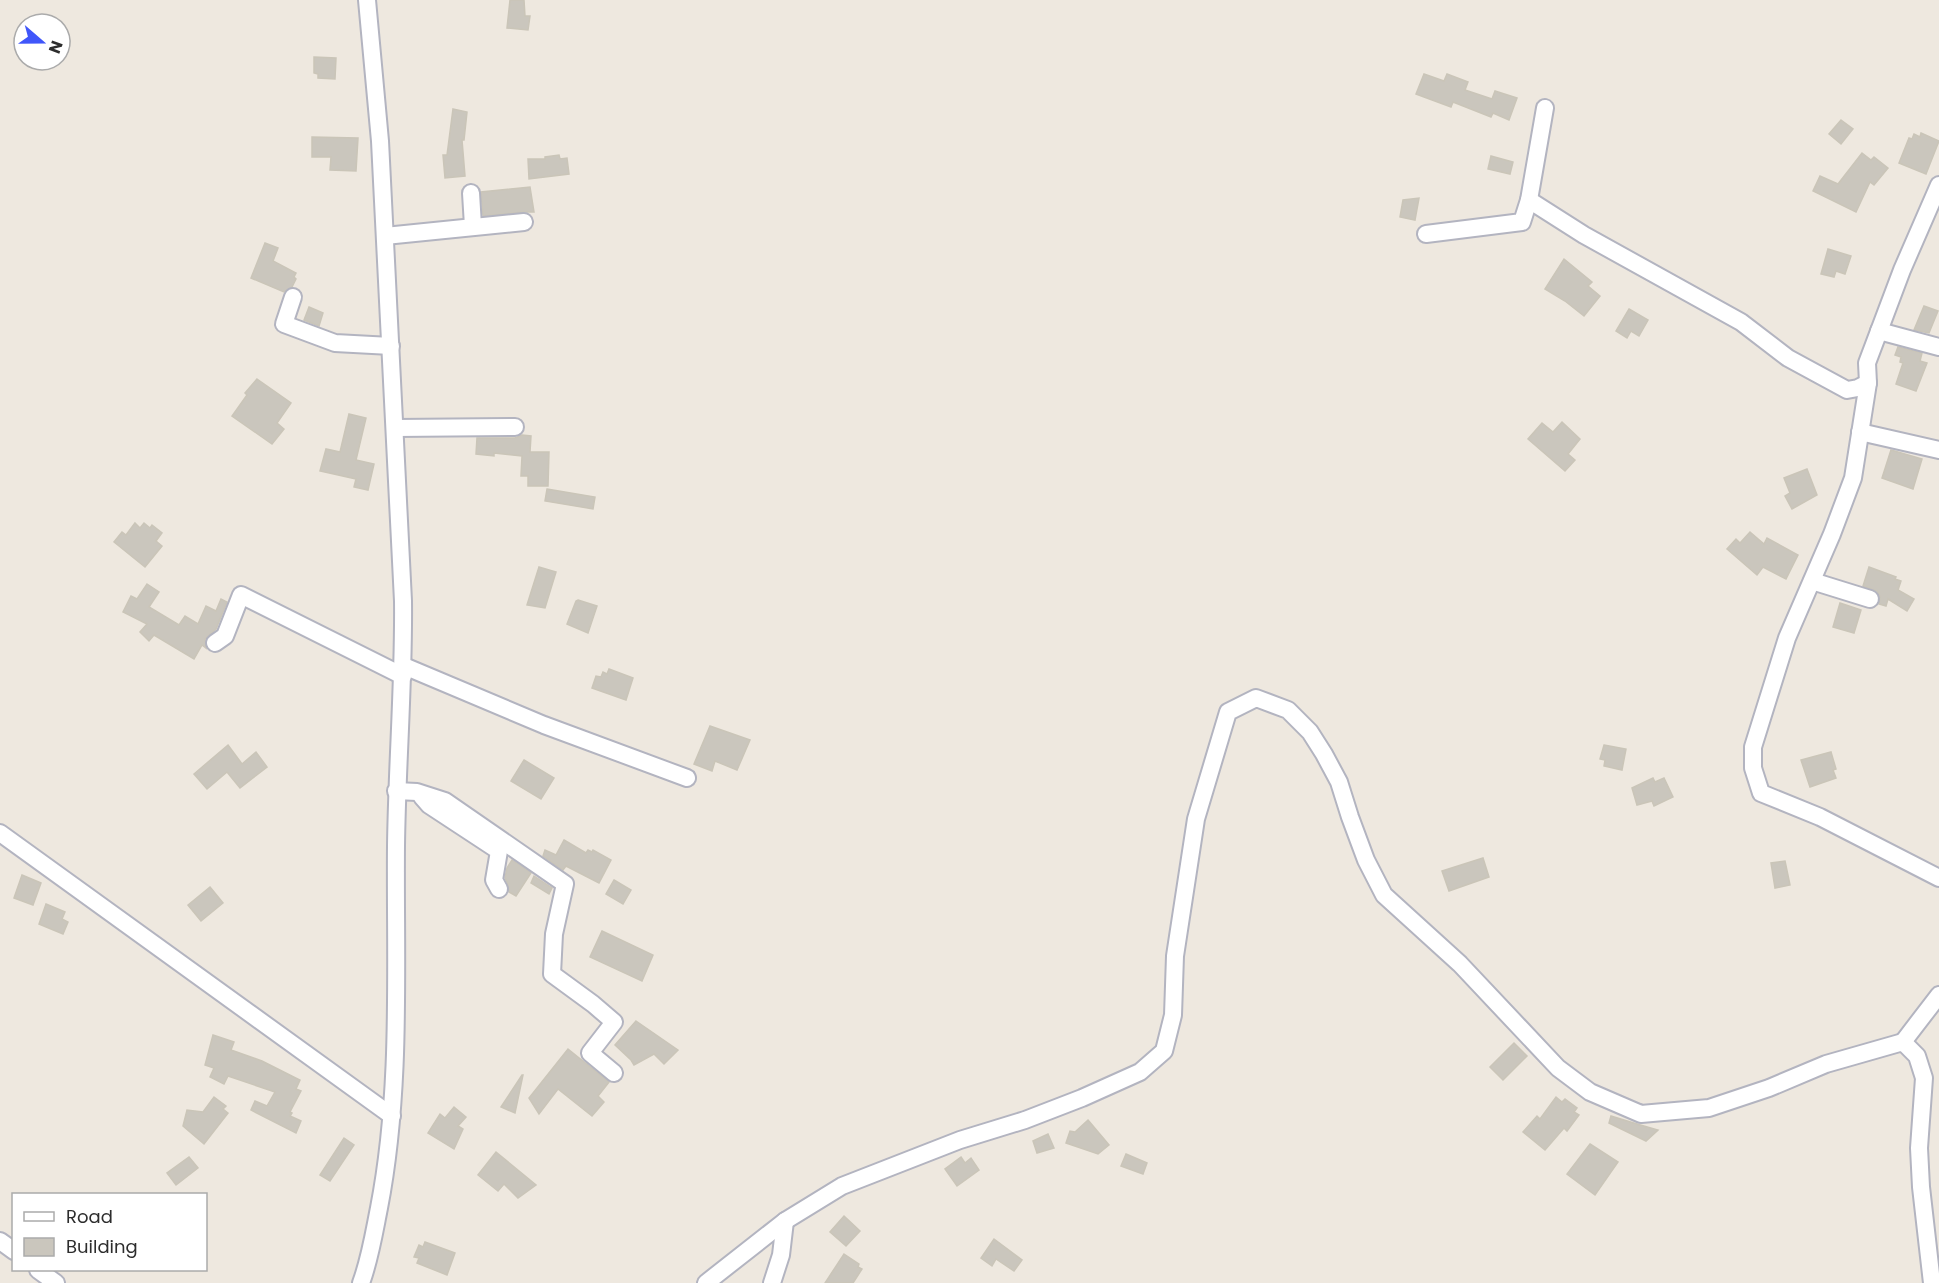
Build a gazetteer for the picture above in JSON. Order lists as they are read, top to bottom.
{
  "legend": ["Road", "Building"],
  "north": "right"
}
